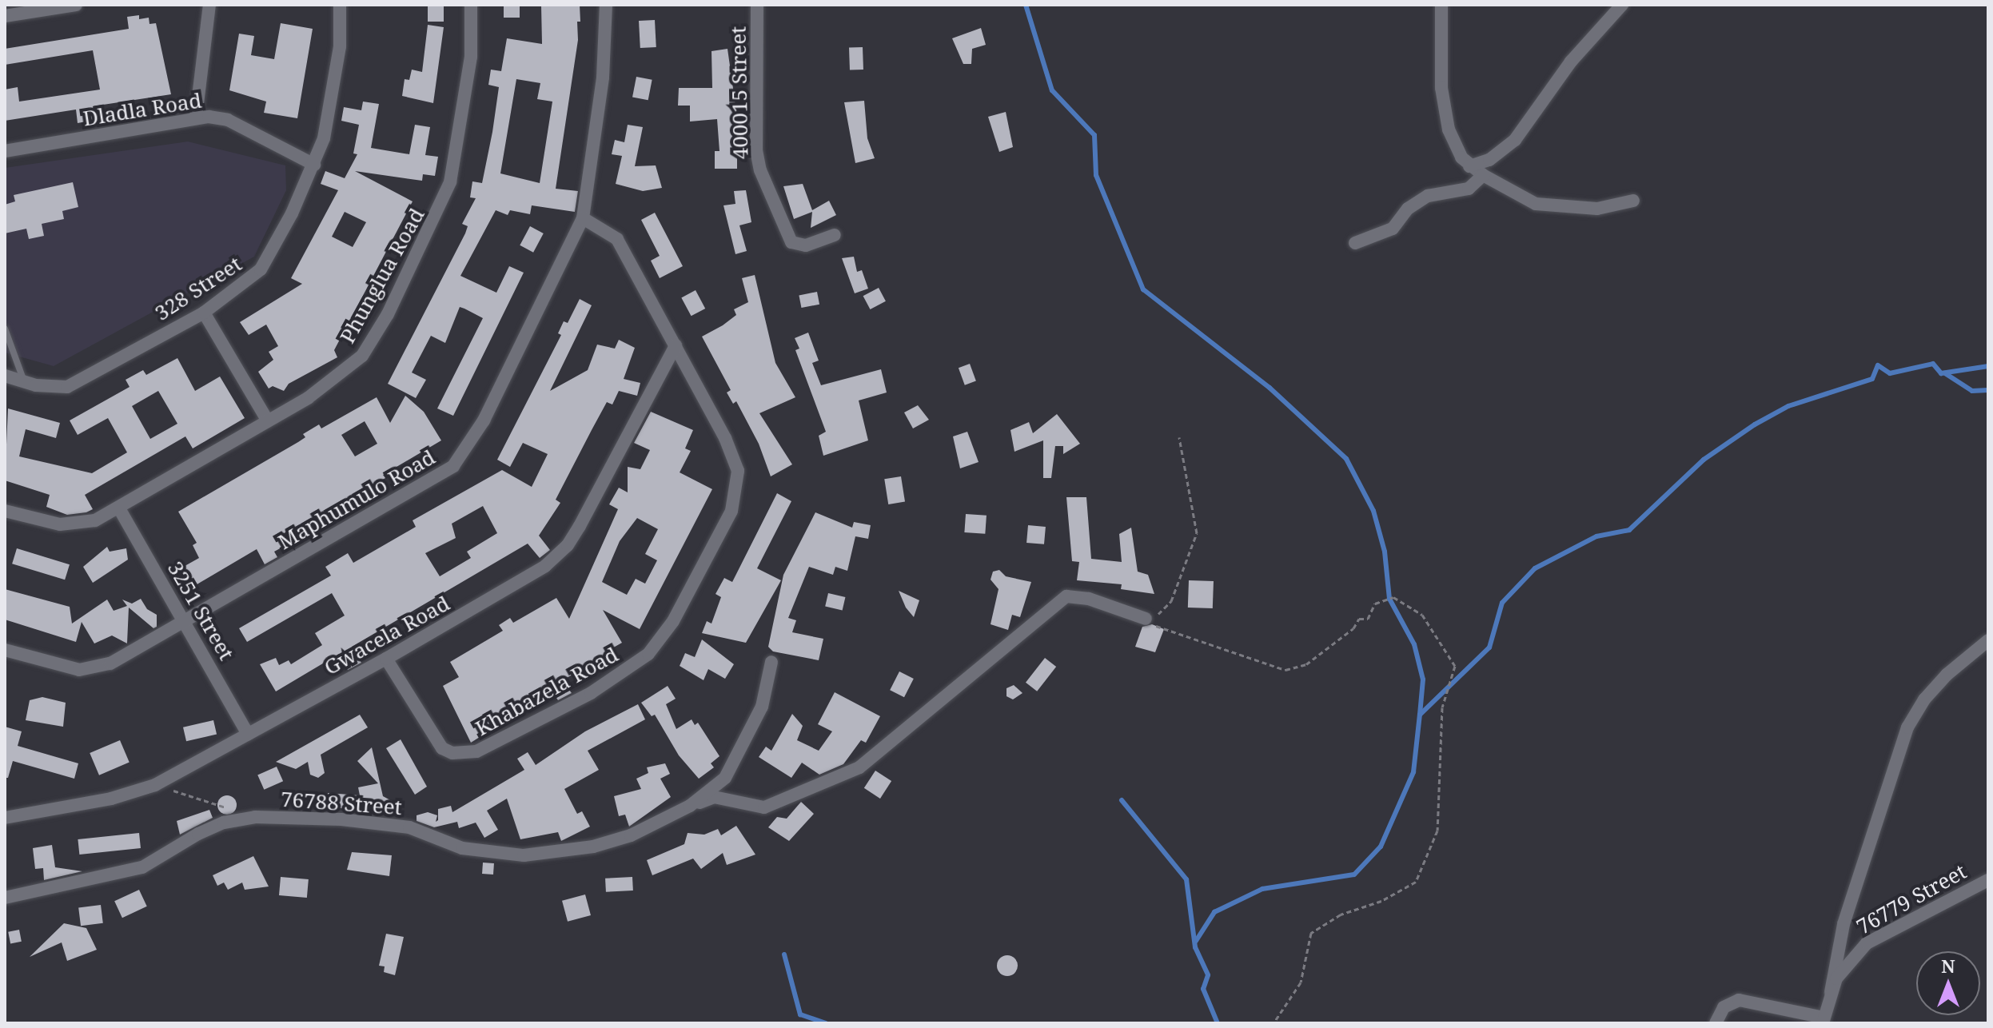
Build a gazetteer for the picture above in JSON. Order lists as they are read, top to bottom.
{
  "streets": {
    "street": [
      "400015 Street",
      "Dladla Road",
      "Phunglua Road",
      "328 Street",
      "Maphumulo Road",
      "3251 Street",
      "Gwacela Road",
      "Khabazela Road",
      "76788 Street",
      "76779 Street"
    ]
  },
  "crossings": [
    ["Dladla Road", "328 Street"],
    ["Phunglua Road", "3251 Street"],
    ["Maphumulo Road", "3251 Street"],
    ["Maphumulo Road", "Khabazela Road"],
    ["3251 Street", "Gwacela Road"],
    ["Gwacela Road", "Khabazela Road"]
  ],
  "north": "top"
}
